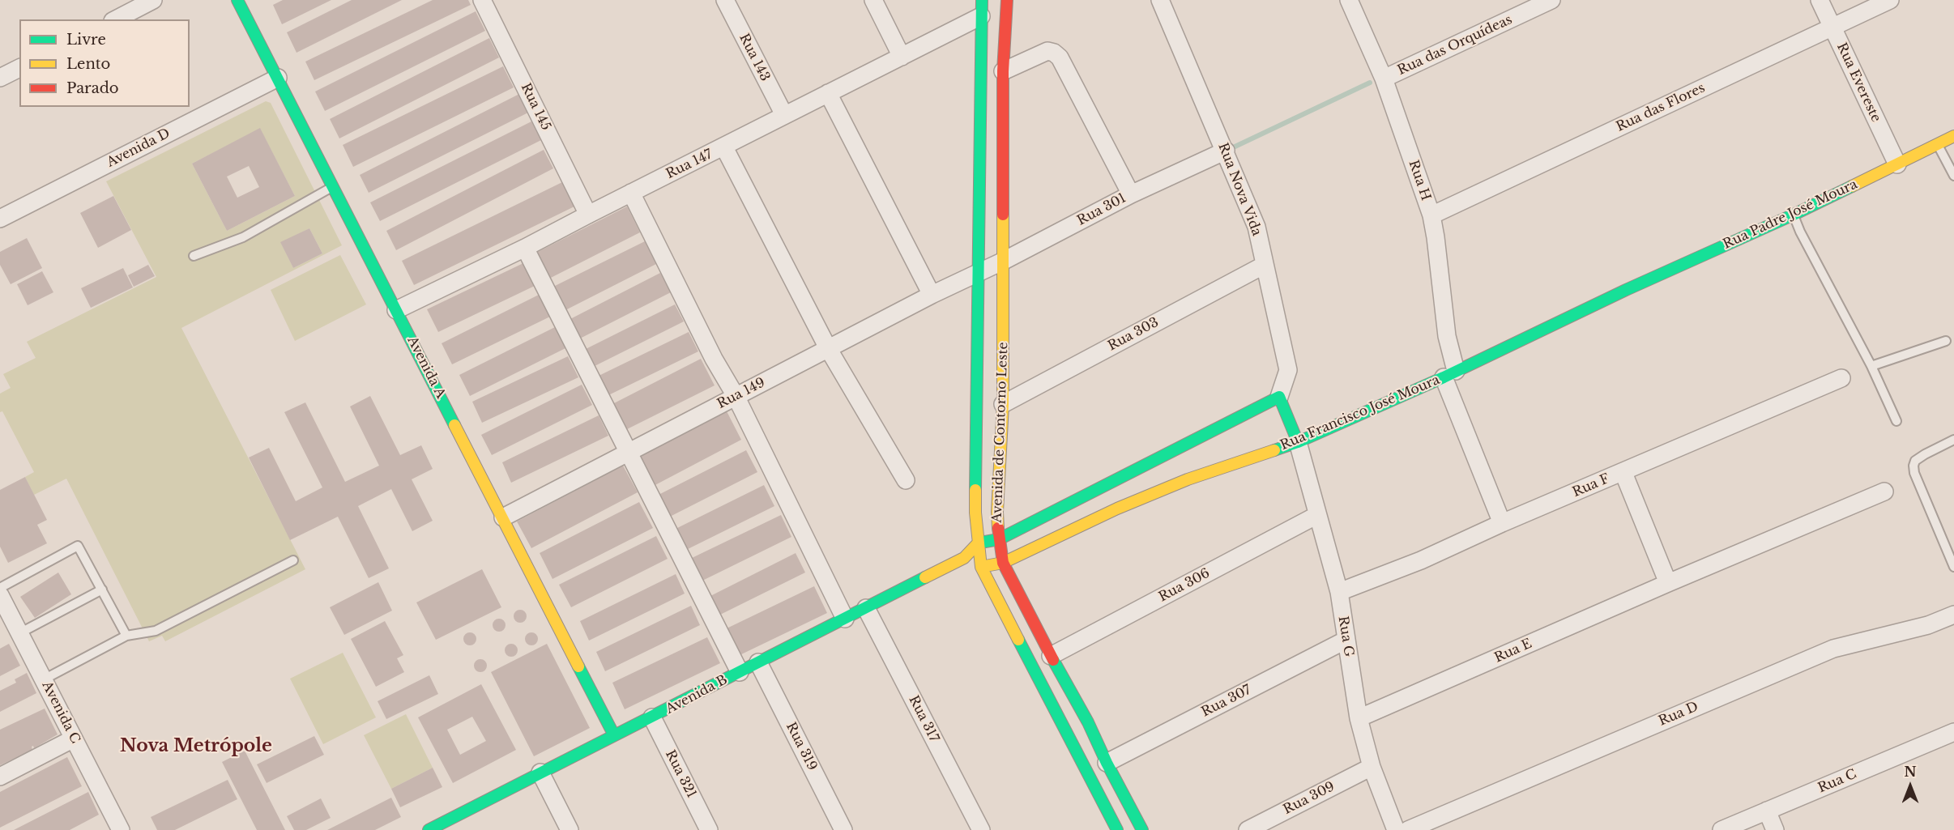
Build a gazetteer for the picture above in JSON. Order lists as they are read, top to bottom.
{
  "streets": {
    "street": [
      "Rua das Orquídeas",
      "Rua 143",
      "Rua Evereste",
      "Rua 145",
      "Rua das Flores",
      "Avenida D",
      "Rua 147",
      "Rua H",
      "Rua Nova Vida",
      "Rua 301",
      "Rua Padre José Moura",
      "Rua 303",
      "Avenida A",
      "Rua 149",
      "Rua Francisco José Moura",
      "Avenida de Contorno Leste",
      "Rua F",
      "Rua 306",
      "Rua G",
      "Rua E",
      "Avenida B",
      "Rua 307",
      "Avenida C",
      "Rua D",
      "Rua 317",
      "Rua 319",
      "Rua 321",
      "Rua C",
      "Rua 309"
    ]
  },
  "crossings": [
    ["Rua das Orquídeas", "Rua H"],
    ["Rua 143", "Rua 147"],
    ["Rua Evereste", "Rua das Flores"],
    ["Rua Evereste", "Rua Padre José Moura"],
    ["Rua 145", "Rua 147"],
    ["Rua das Flores", "Rua H"],
    ["Avenida D", "Avenida A"],
    ["Rua 147", "Avenida A"],
    ["Rua 147", "Avenida de Contorno Leste"],
    ["Rua H", "Rua Francisco José Moura"],
    ["Rua H", "Rua F"],
    ["Rua Nova Vida", "Rua 301"],
    ["Rua Nova Vida", "Rua 303"],
    ["Rua 301", "Rua 149"],
    ["Rua 301", "Avenida de Contorno Leste"],
    ["Rua Padre José Moura", "Rua Francisco José Moura"],
    ["Rua 303", "Avenida de Contorno Leste"],
    ["Avenida A", "Rua 149"],
    ["Avenida A", "Avenida B"],
    ["Rua 149", "Avenida de Contorno Leste"],
    ["Rua Francisco José Moura", "Avenida de Contorno Leste"],
    ["Rua Francisco José Moura", "Rua G"],
    ["Avenida de Contorno Leste", "Rua 306"],
    ["Avenida de Contorno Leste", "Avenida B"],
    ["Avenida de Contorno Leste", "Rua 307"],
    ["Rua F", "Rua G"],
    ["Rua 306", "Rua G"],
    ["Rua G", "Rua E"],
    ["Rua G", "Rua 307"],
    ["Rua G", "Rua 309"],
    ["Avenida B", "Rua 317"],
    ["Avenida B", "Rua 319"],
    ["Avenida B", "Rua 321"]
  ],
  "districts": ["Nova Metrópole"],
  "legend": ["Livre", "Lento", "Parado"],
  "north": "top"
}
